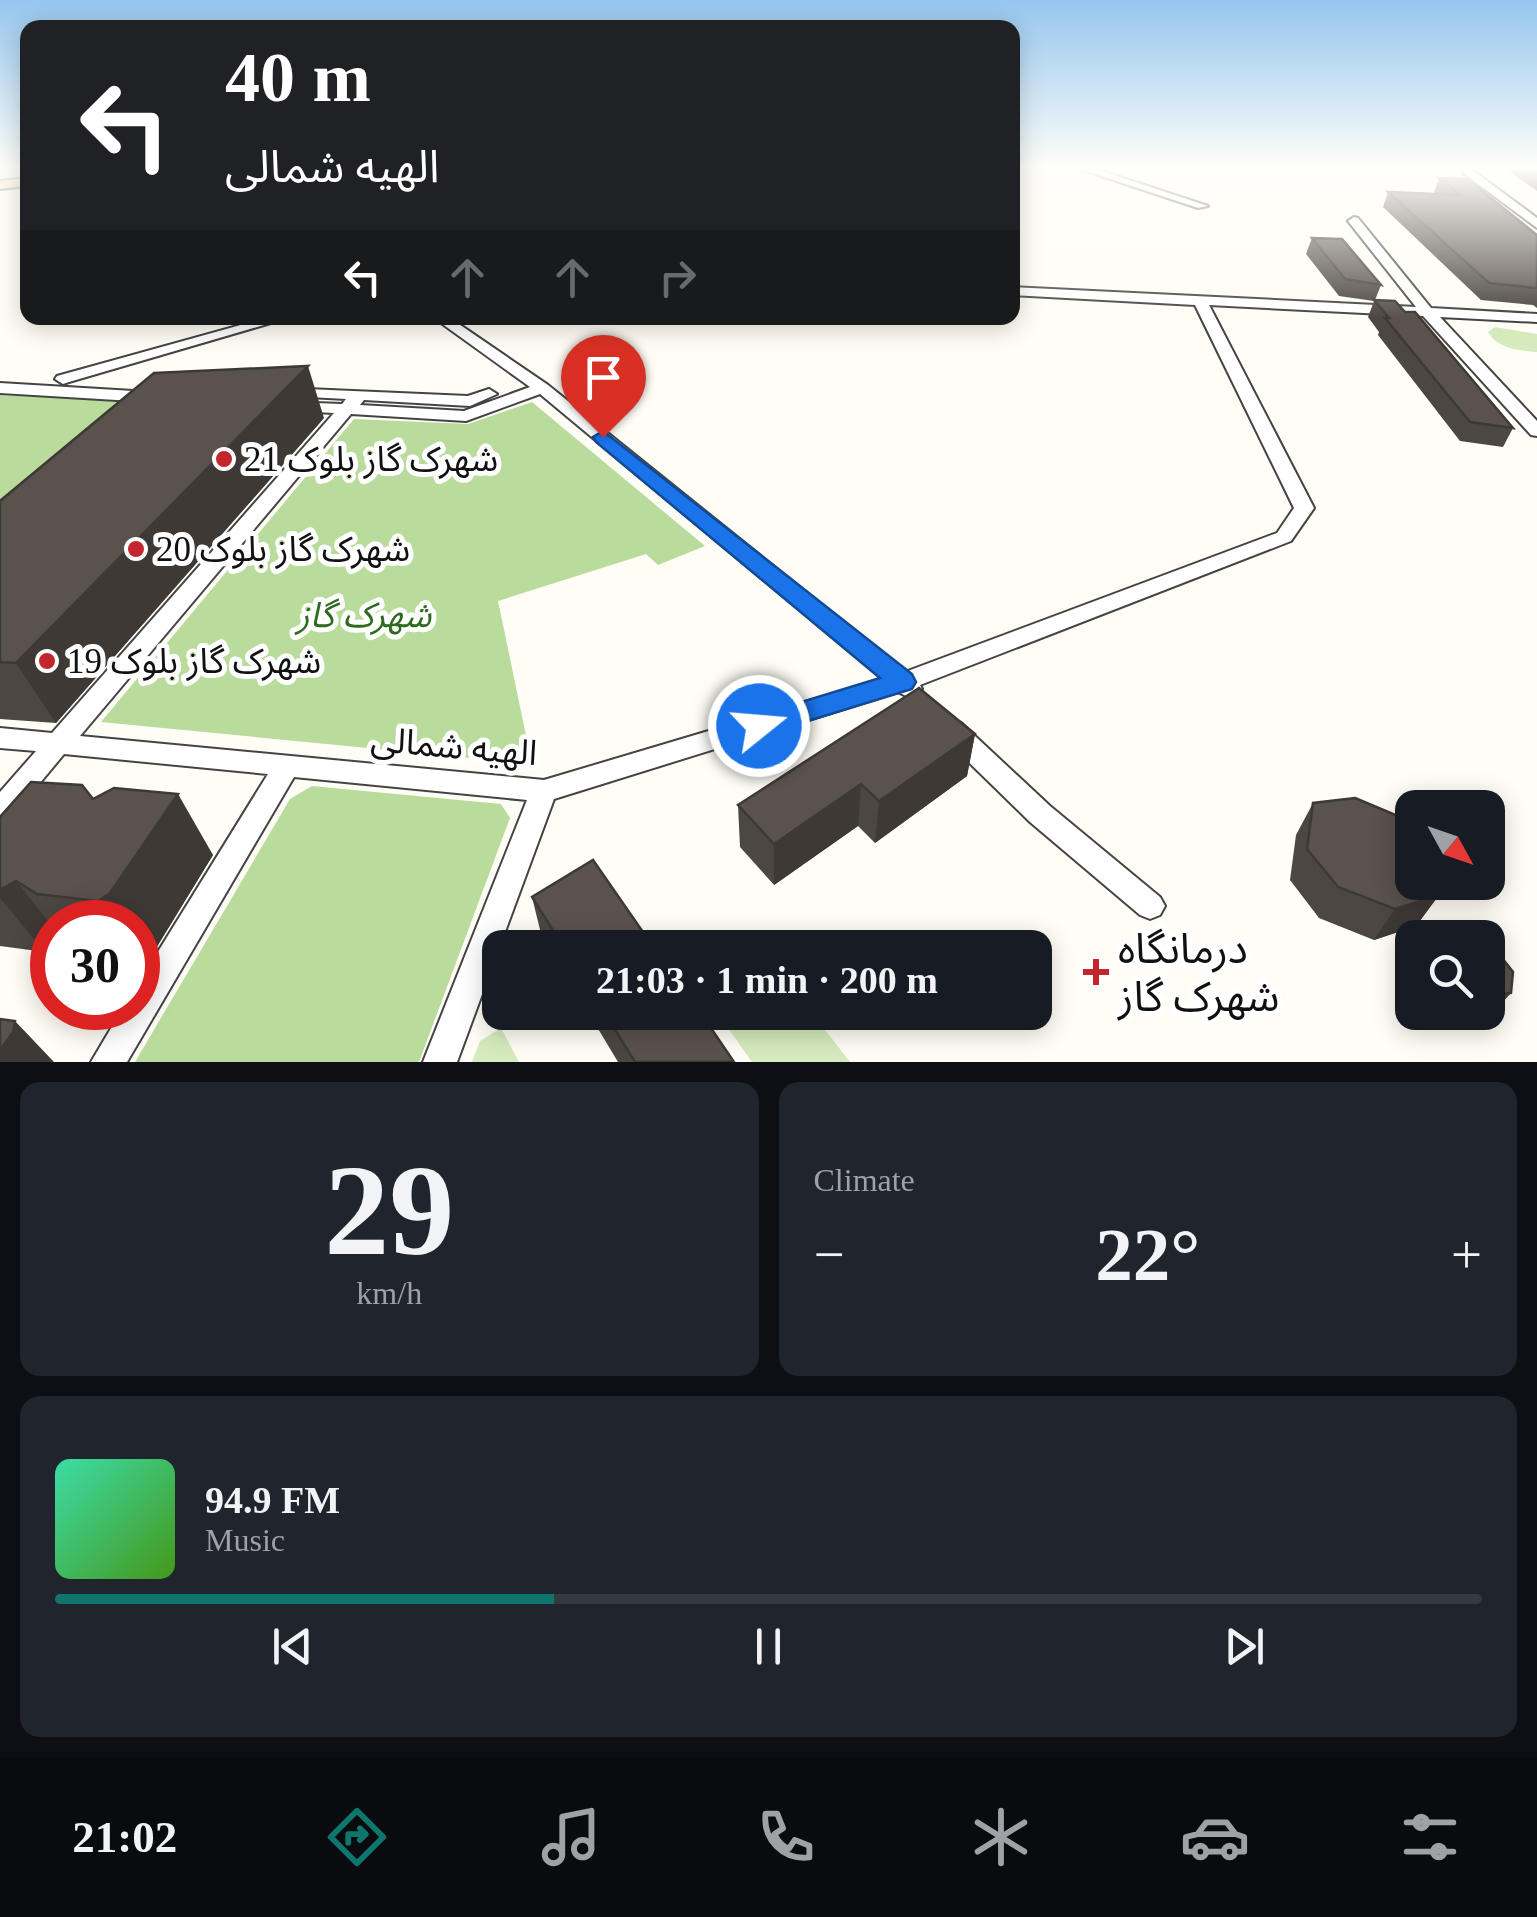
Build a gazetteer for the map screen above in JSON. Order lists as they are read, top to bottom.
{
  "streets": {
    "street": ["الهیه شمالی"]
  },
  "parks": ["شهرک گاز"],
  "places": {
    "other": ["شهرک گاز بلوک 21", "شهرک گاز بلوک 20", "شهرک گاز بلوک 19"],
    "health": ["درمانگاه شهرک گاز"]
  },
  "north": "bottom right",
  "page": {
    "turn": ["40 m", "الهیه شمالی"],
    "limit": "30",
    "trip": "21:03 · 1 min · 200 m",
    "tile": [
      ["29", "km/h"],
      "Climate"
    ],
    "heat": ["−", "22°", "+"],
    "song": ["94.9 FM", "Music"],
    "tabs": "21:02"
  }
}
